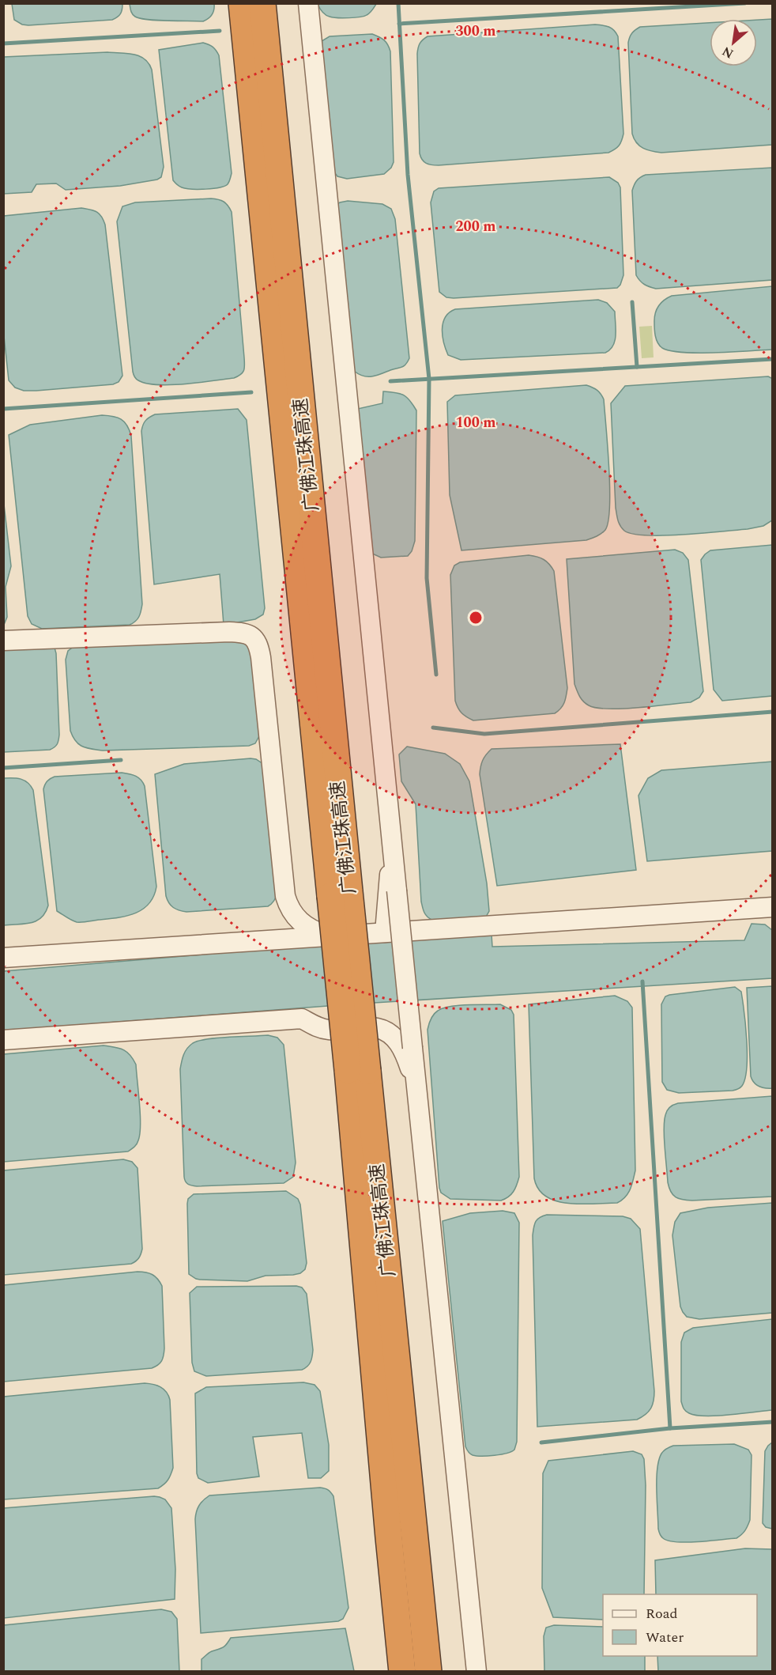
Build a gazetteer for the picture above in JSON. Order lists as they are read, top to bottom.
{
  "streets": {
    "highway": ["广佛江珠高速"]
  },
  "legend": ["Road", "Water"],
  "north": "bottom left",
  "rings": ["300 m", "200 m", "100 m"]
}
